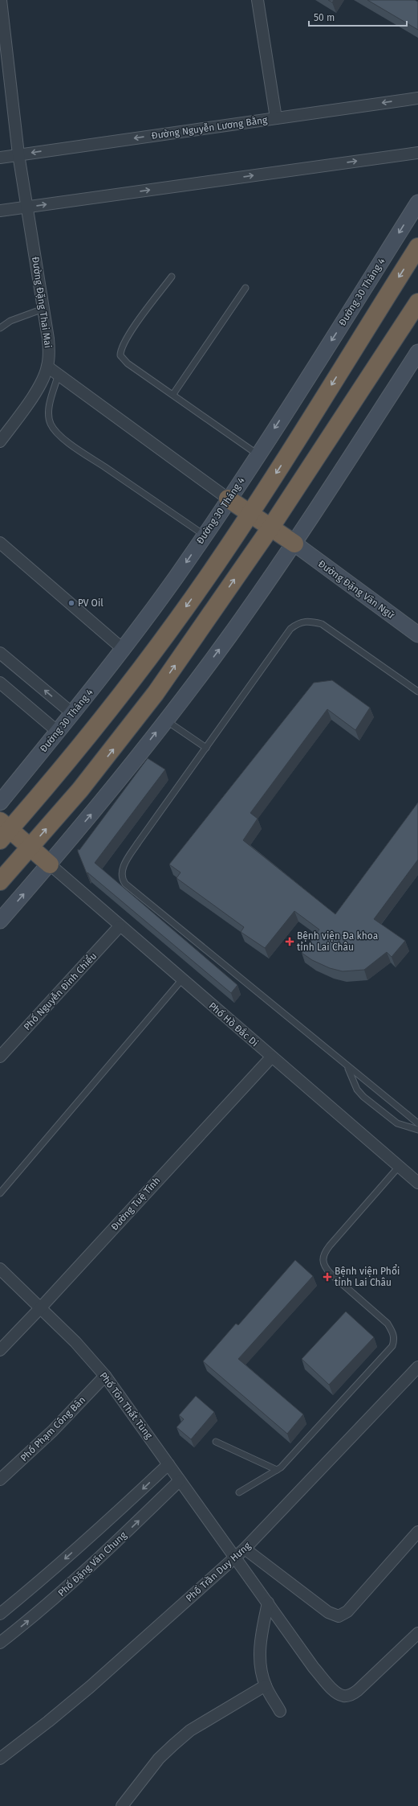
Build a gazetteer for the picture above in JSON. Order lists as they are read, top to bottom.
{
  "streets": {
    "street": [
      "Đường Nguyễn Lương Bằng",
      "Đường 30 Tháng 4",
      "Đường Đặng Thai Mai",
      "Đường Đặng Văn Ngữ",
      "Phố Nguyễn Đình Chiểu",
      "Phố Hồ Đắc Di",
      "Đường Tuệ Tĩnh",
      "Phố Tôn Thất Tùng",
      "Phố Phạm Công Bân",
      "Phố Đặng Văn Chung",
      "Phố Trần Duy Hưng"
    ]
  },
  "crossings": [
    ["Đường Nguyễn Lương Bằng", "Đường Đặng Thai Mai"],
    ["Phố Nguyễn Đình Chiểu", "Phố Hồ Đắc Di"],
    ["Phố Hồ Đắc Di", "Đường Tuệ Tĩnh"],
    ["Đường Tuệ Tĩnh", "Phố Tôn Thất Tùng"],
    ["Phố Tôn Thất Tùng", "Phố Phạm Công Bân"],
    ["Phố Tôn Thất Tùng", "Phố Đặng Văn Chung"],
    ["Phố Tôn Thất Tùng", "Phố Trần Duy Hưng"]
  ],
  "places": {
    "other": ["PV Oil"],
    "health": ["Bệnh viện Đa khoa tỉnh Lai Châu", "Bệnh viện Phổi tỉnh Lai Châu"]
  },
  "scale_bar": "50 m"
}
